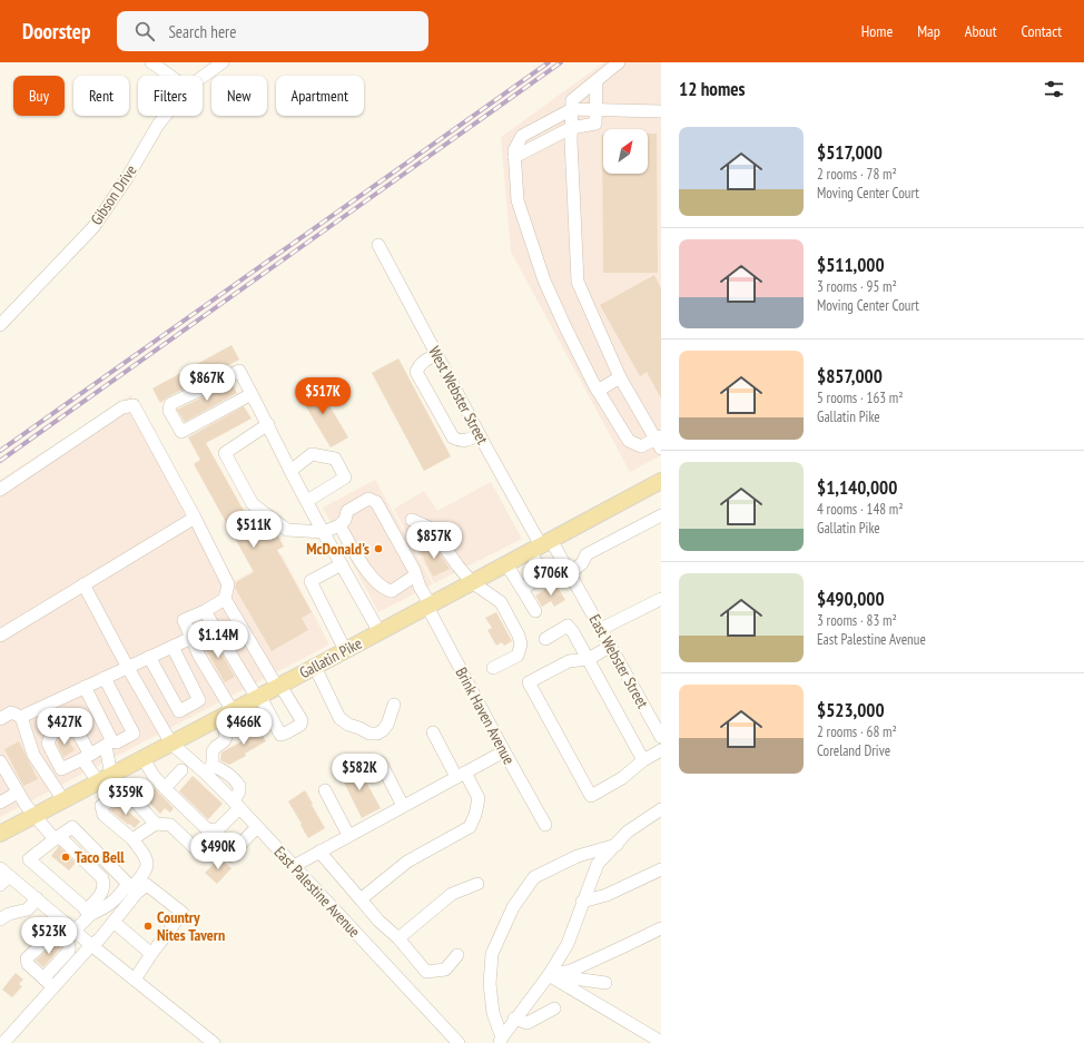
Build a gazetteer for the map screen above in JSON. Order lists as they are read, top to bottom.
{
  "streets": {
    "main road": ["Gallatin Pike"],
    "street": [
      "Gibson Drive",
      "West Webster Street",
      "East Webster Street",
      "Brink Haven Avenue",
      "East Palestine Avenue"
    ]
  },
  "crossings": [
    ["West Webster Street", "Gallatin Pike"],
    ["West Webster Street", "East Webster Street"],
    ["Gallatin Pike", "East Webster Street"],
    ["Gallatin Pike", "Brink Haven Avenue"],
    ["Gallatin Pike", "East Palestine Avenue"]
  ],
  "places": ["McDonald's", "Taco Bell", "Country Nites Tavern"],
  "north": "top right",
  "page": {
    "header": "Doorstep",
    "search": "Search here",
    "nav": [
      "Home",
      "Map",
      "About",
      "Contact"
    ],
    "heading": "12 homes",
    "chip": [
      "Buy",
      "Rent",
      "Filters",
      "New",
      "Apartment"
    ],
    "list": [
      {
        "name": "$517,000",
        "note": "2 rooms · 78 m² · Moving Center Court"
      },
      {
        "name": "$511,000",
        "note": "3 rooms · 95 m² · Moving Center Court"
      },
      {
        "name": "$857,000",
        "note": "5 rooms · 163 m² · Gallatin Pike"
      },
      {
        "name": "$1,140,000",
        "note": "4 rooms · 148 m² · Gallatin Pike"
      },
      {
        "name": "$490,000",
        "note": "3 rooms · 83 m² · East Palestine Avenue"
      },
      {
        "name": "$523,000",
        "note": "2 rooms · 68 m² · Coreland Drive"
      }
    ],
    "price": [
      "$867K",
      "$517K",
      "$511K",
      "$857K",
      "$706K",
      "$1.14M",
      "$427K",
      "$466K",
      "$582K",
      "$359K",
      "$490K",
      "$523K"
    ]
  }
}
